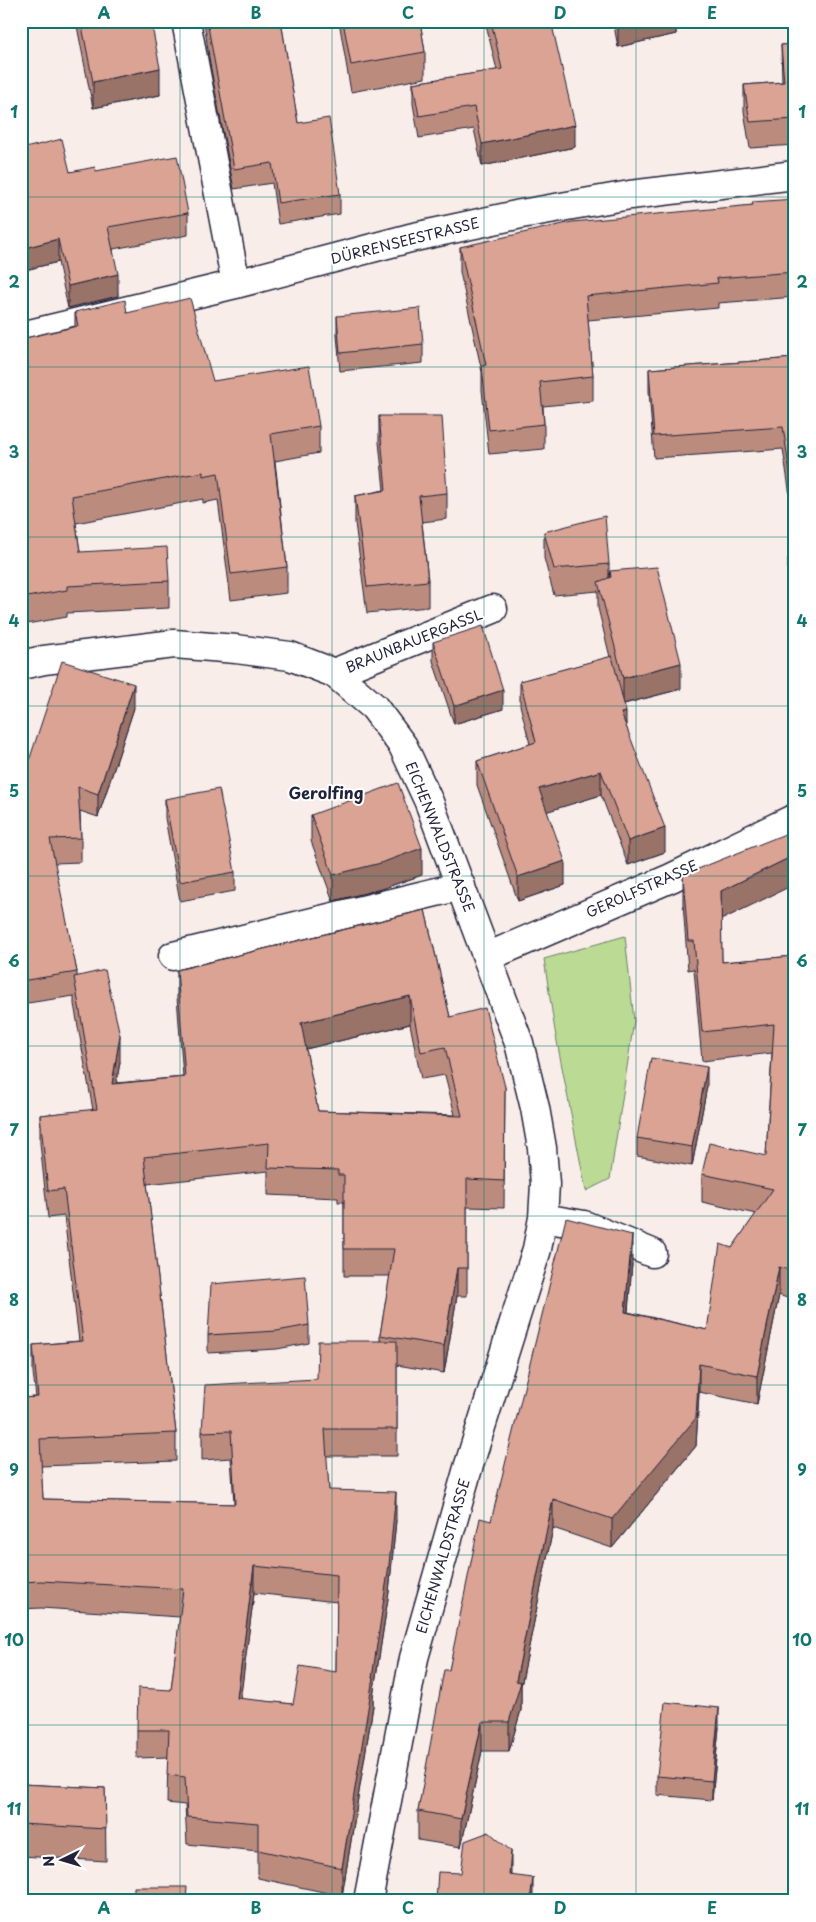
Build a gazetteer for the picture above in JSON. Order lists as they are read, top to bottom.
{
  "streets": {
    "street": [
      "DÜRRENSEESTRASSE",
      "BRAUNBAUERGASSL",
      "EICHENWALDSTRASSE",
      "GEROLFSTRASSE"
    ]
  },
  "crossings": [
    ["BRAUNBAUERGASSL", "EICHENWALDSTRASSE"],
    ["EICHENWALDSTRASSE", "GEROLFSTRASSE"]
  ],
  "districts": ["Gerolfing"],
  "north": "left",
  "grid": {
    "columns": [
      "A",
      "B",
      "C",
      "D",
      "E"
    ],
    "rows": [
      "1",
      "2",
      "3",
      "4",
      "5",
      "6",
      "7",
      "8",
      "9",
      "10",
      "11"
    ]
  }
}
